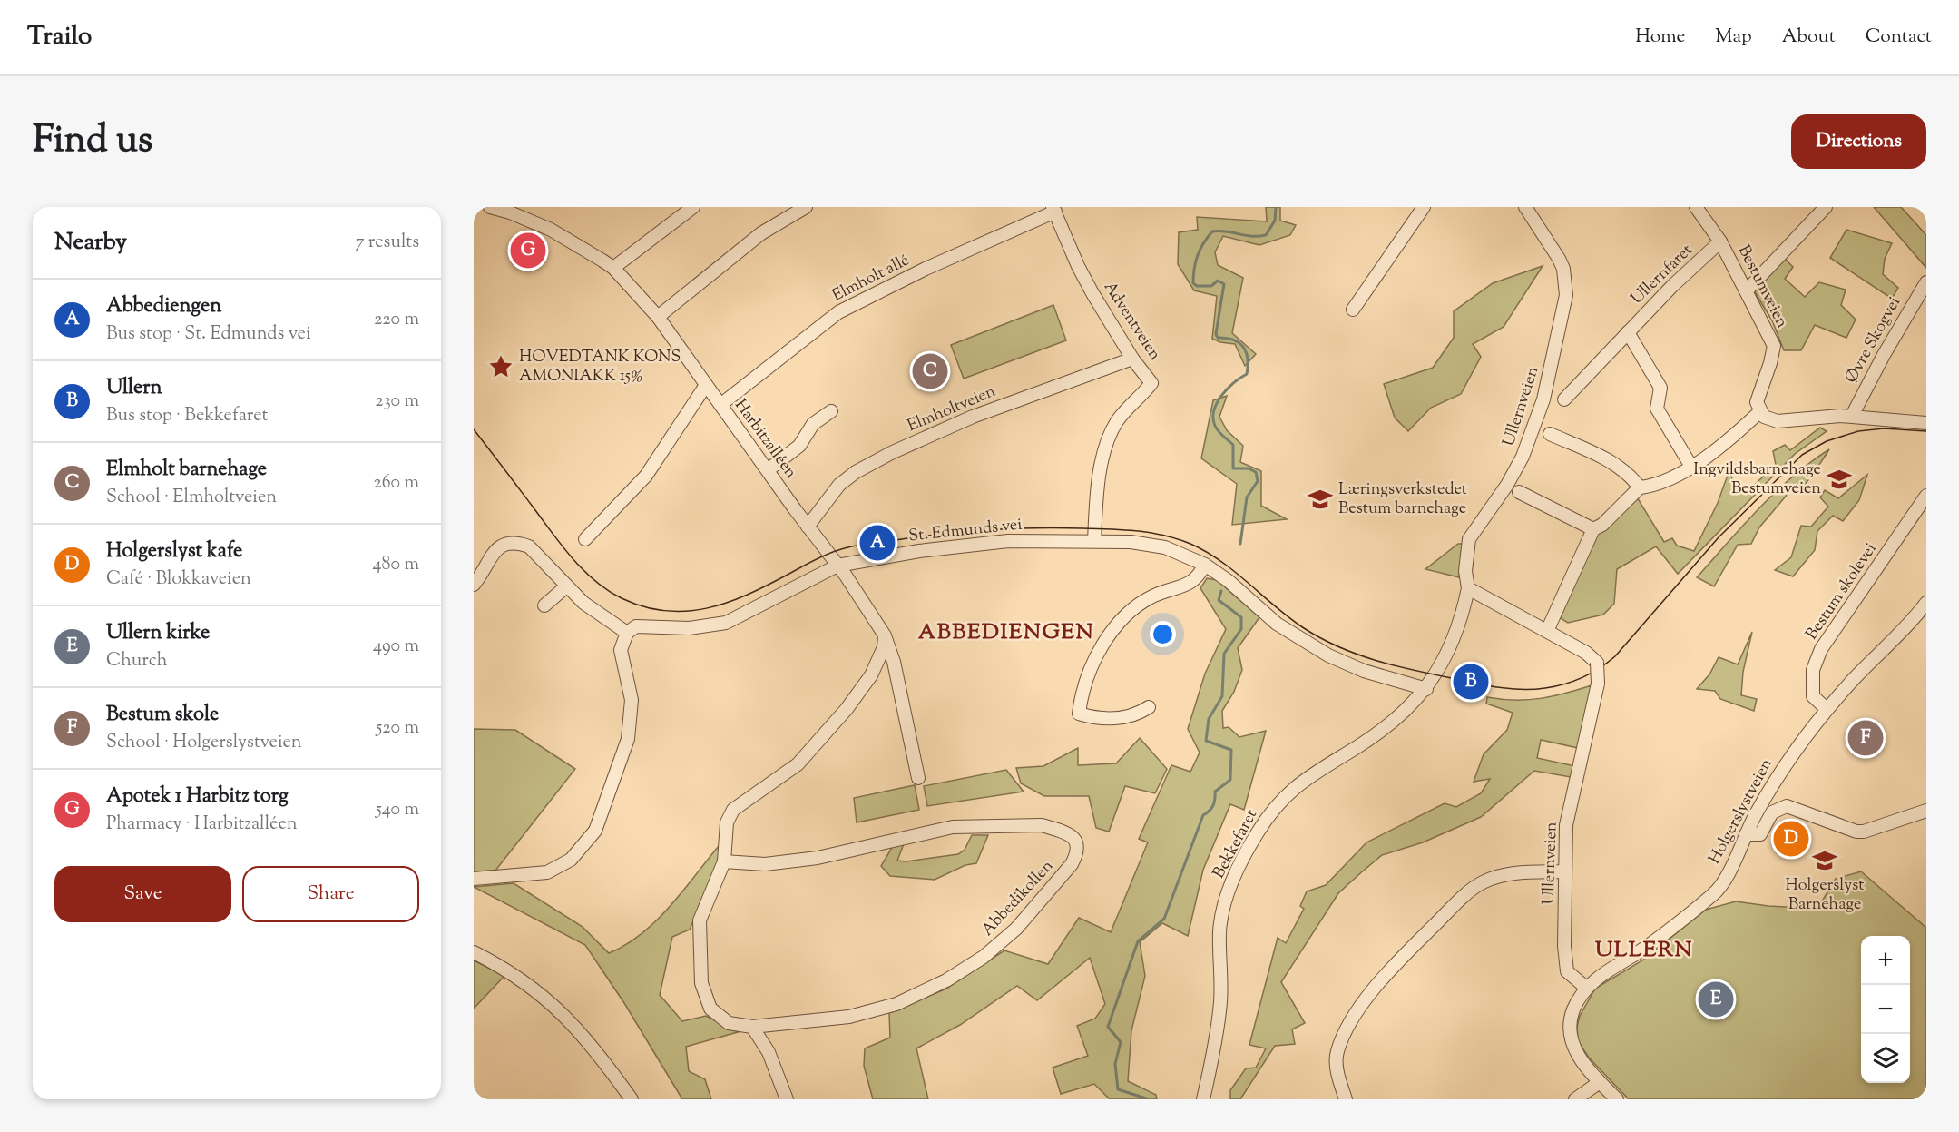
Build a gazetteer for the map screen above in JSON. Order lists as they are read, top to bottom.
{
  "streets": {
    "street": [
      "Ullernfaret",
      "Elmholt allé",
      "Bestumveien",
      "Adventveien",
      "Øvre Skogvei",
      "Ullernveien",
      "Elmholtveien",
      "Harbitzalléen",
      "St. Edmunds vei",
      "Bestum skolevei",
      "Holgerslystveien",
      "Bekkefaret",
      "Abbedikollen"
    ]
  },
  "crossings": [
    ["Ullernfaret", "Bestumveien"],
    ["Elmholt allé", "Adventveien"],
    ["Elmholt allé", "Harbitzalléen"],
    ["Adventveien", "Elmholtveien"],
    ["Adventveien", "St. Edmunds vei"],
    ["Ullernveien", "Holgerslystveien"],
    ["Ullernveien", "Bekkefaret"],
    ["Elmholtveien", "Harbitzalléen"],
    ["Harbitzalléen", "St. Edmunds vei"],
    ["Harbitzalléen", "Abbedikollen"],
    ["St. Edmunds vei", "Bekkefaret"],
    ["Bestum skolevei", "Holgerslystveien"]
  ],
  "districts": ["ABBEDIENGEN", "ULLERN"],
  "places": {
    "place": ["HOVEDTANK KONS AMONIAKK 15%"],
    "school or university": ["Ingvildsbarnehage Bestumveien", "Læringsverkstedet Bestum barnehage", "Holgerslyst Barnehage"]
  },
  "page": {
    "header": "Trailo",
    "nav": [
      "Home",
      "Map",
      "About",
      "Contact"
    ],
    "title": "Find us",
    "buttons": [
      "Directions",
      ["Save", "Share"]
    ],
    "heading": ["Nearby", "7 results"],
    "pins": [
      "G",
      "C",
      "A",
      "B",
      "F",
      "D",
      "E"
    ],
    "list": [
      {
        "mark": "A",
        "name": "Abbediengen",
        "note": "Bus stop · St. Edmunds vei",
        "value": "220 m"
      },
      {
        "mark": "B",
        "name": "Ullern",
        "note": "Bus stop · Bekkefaret",
        "value": "230 m"
      },
      {
        "mark": "C",
        "name": "Elmholt barnehage",
        "note": "School · Elmholtveien",
        "value": "260 m"
      },
      {
        "mark": "D",
        "name": "Holgerslyst kafe",
        "note": "Café · Blokkaveien",
        "value": "480 m"
      },
      {
        "mark": "E",
        "name": "Ullern kirke",
        "note": "Church",
        "value": "490 m"
      },
      {
        "mark": "F",
        "name": "Bestum skole",
        "note": "School · Holgerslystveien",
        "value": "520 m"
      },
      {
        "mark": "G",
        "name": "Apotek 1 Harbitz torg",
        "note": "Pharmacy · Harbitzalléen",
        "value": "540 m"
      }
    ],
    "map_buttons": ["+", "−"]
  }
}
